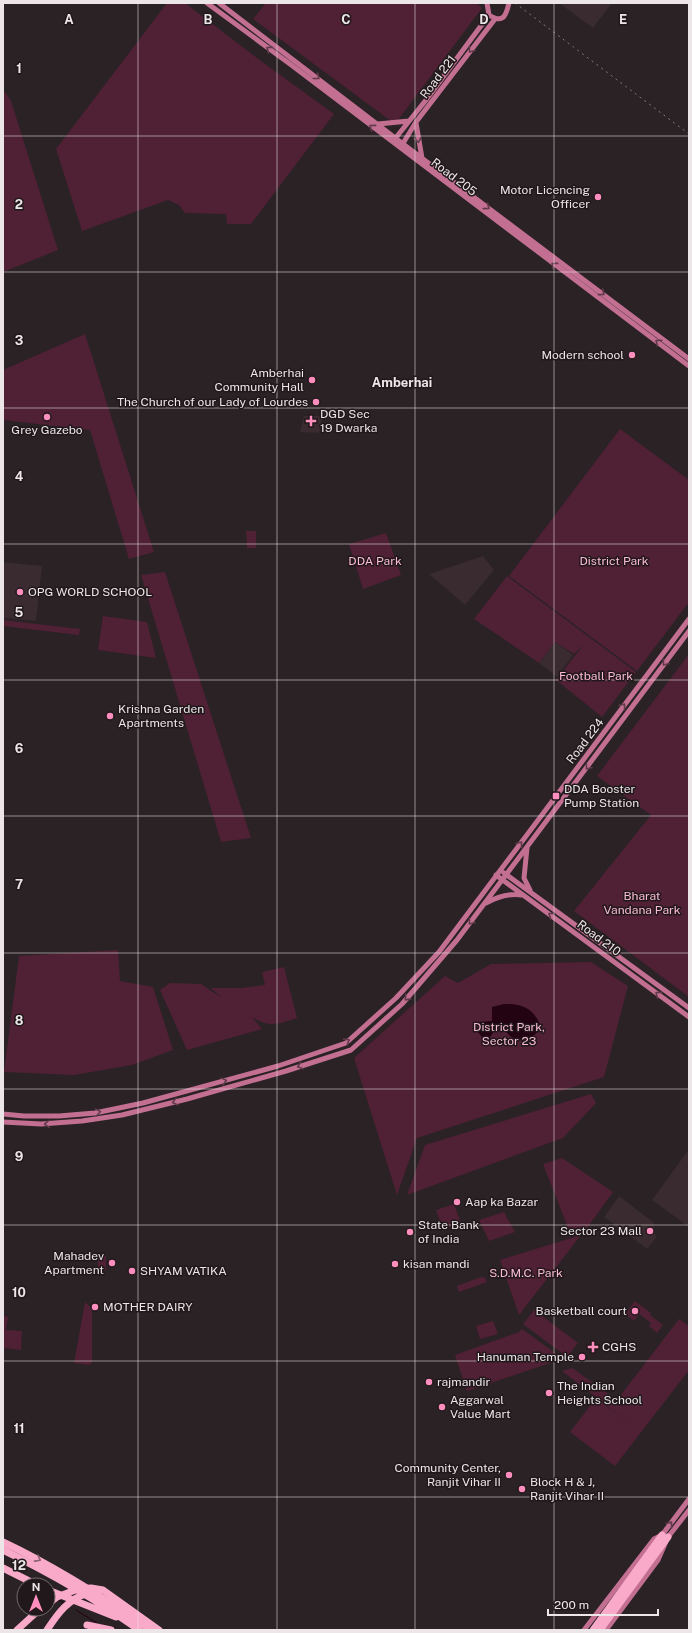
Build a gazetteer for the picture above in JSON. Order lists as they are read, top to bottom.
{
  "streets": {
    "main road": [
      "Road 221",
      "Road 205",
      "Road 224",
      "Road 210"
    ]
  },
  "crossings": [
    ["Road 221", "Road 205"],
    ["Road 224", "Road 210"]
  ],
  "districts": ["Amberhai"],
  "parks": [
    "DDA Park",
    "District Park",
    "Football Park",
    "Bharat Vandana Park",
    "District Park, Sector 23",
    "S.D.M.C. Park"
  ],
  "places": {
    "other": [
      "Motor Licencing Officer",
      "Modern school",
      "Amberhai Community Hall",
      "The Church of our Lady of Lourdes",
      "Grey Gazebo",
      "OPG WORLD SCHOOL",
      "Krishna Garden Apartments",
      "Aap ka Bazar",
      "Sector 23 Mall",
      "State Bank of India",
      "Mahadev Apartment",
      "kisan mandi",
      "SHYAM VATIKA",
      "MOTHER DAIRY",
      "Basketball court",
      "Hanuman Temple",
      "rajmandir",
      "The Indian Heights School",
      "Aggarwal Value Mart",
      "Community Center, Ranjit Vihar II",
      "Block H & J, Ranjit Vihar II"
    ],
    "health": ["DGD Sec 19 Dwarka", "CGHS"],
    "transit": ["DDA Booster Pump Station"]
  },
  "scale_bar": "200 m",
  "north": "top",
  "grid": {
    "columns": [
      "A",
      "B",
      "C",
      "D",
      "E"
    ],
    "rows": [
      "1",
      "2",
      "3",
      "4",
      "5",
      "6",
      "7",
      "8",
      "9",
      "10",
      "11",
      "12"
    ]
  }
}
